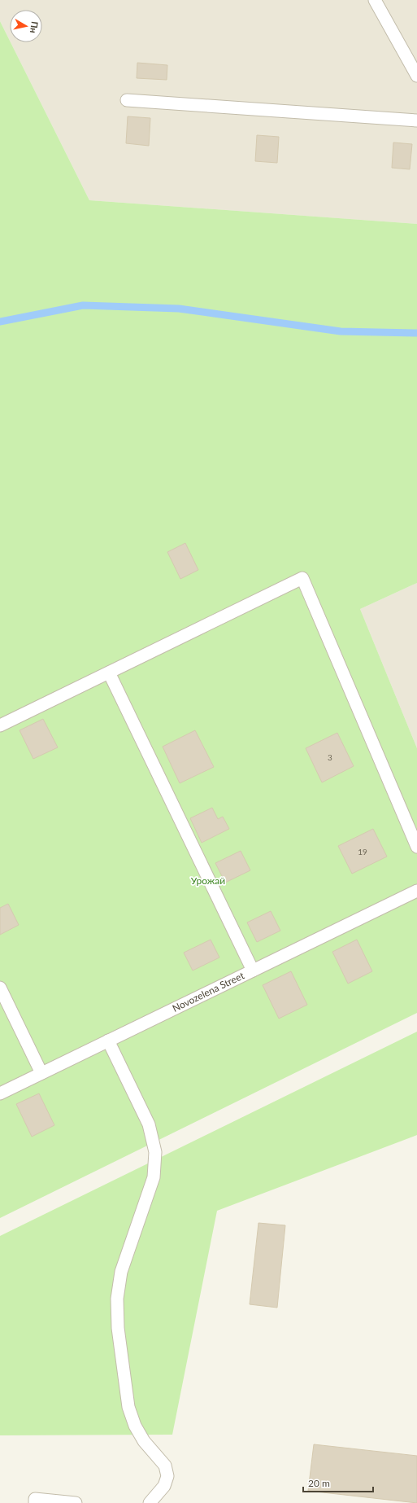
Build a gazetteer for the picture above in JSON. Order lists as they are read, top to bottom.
{
  "streets": {
    "lane": ["Novozelena Street"]
  },
  "parks": ["Урожай"],
  "house_numbers": ["3", "19"],
  "scale_bar": "20 m",
  "north": "right"
}
